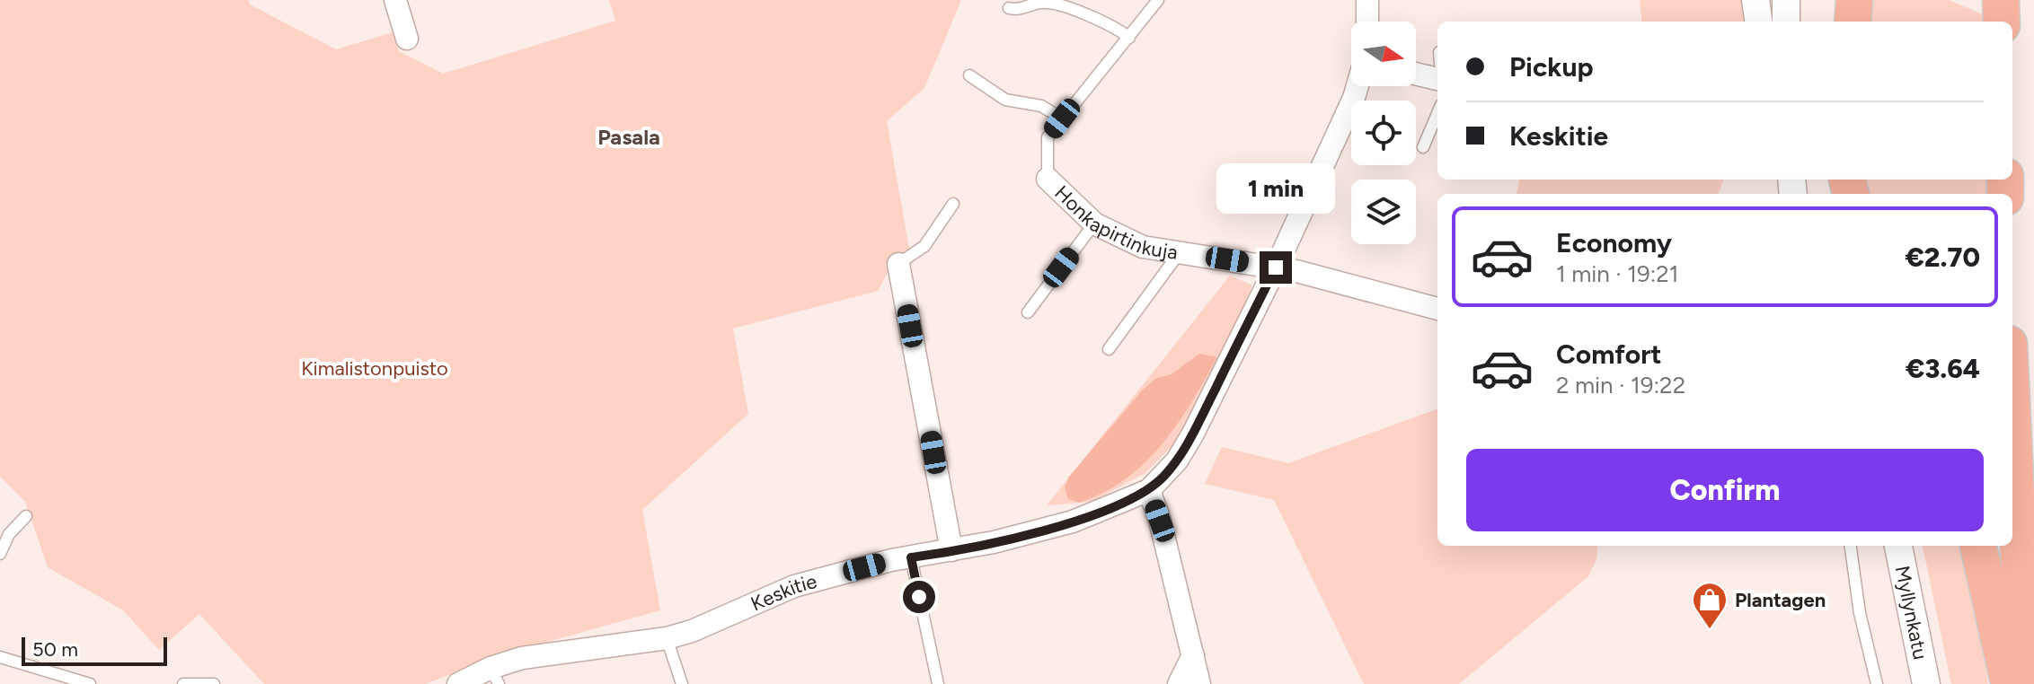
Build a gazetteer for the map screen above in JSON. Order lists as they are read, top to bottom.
{
  "streets": {
    "street": ["Honkapirtinkuja", "Keskitie", "Myllynkatu"]
  },
  "crossings": [
    ["Honkapirtinkuja", "Keskitie"]
  ],
  "districts": ["Pasala"],
  "parks": ["Kimalistonpuisto"],
  "places": {
    "shop": ["Plantagen"]
  },
  "scale_bar": "50 m",
  "north": "right",
  "page": {
    "banner": ["Pickup", "Keskitie"],
    "bubble": "1 min",
    "list": [
      {
        "name": "Economy",
        "note": "1 min · 19:21",
        "value": "€2.70"
      },
      {
        "name": "Comfort",
        "note": "2 min · 19:22",
        "value": "€3.64"
      }
    ],
    "buttons": "Confirm",
    "scale": "50 m"
  }
}
